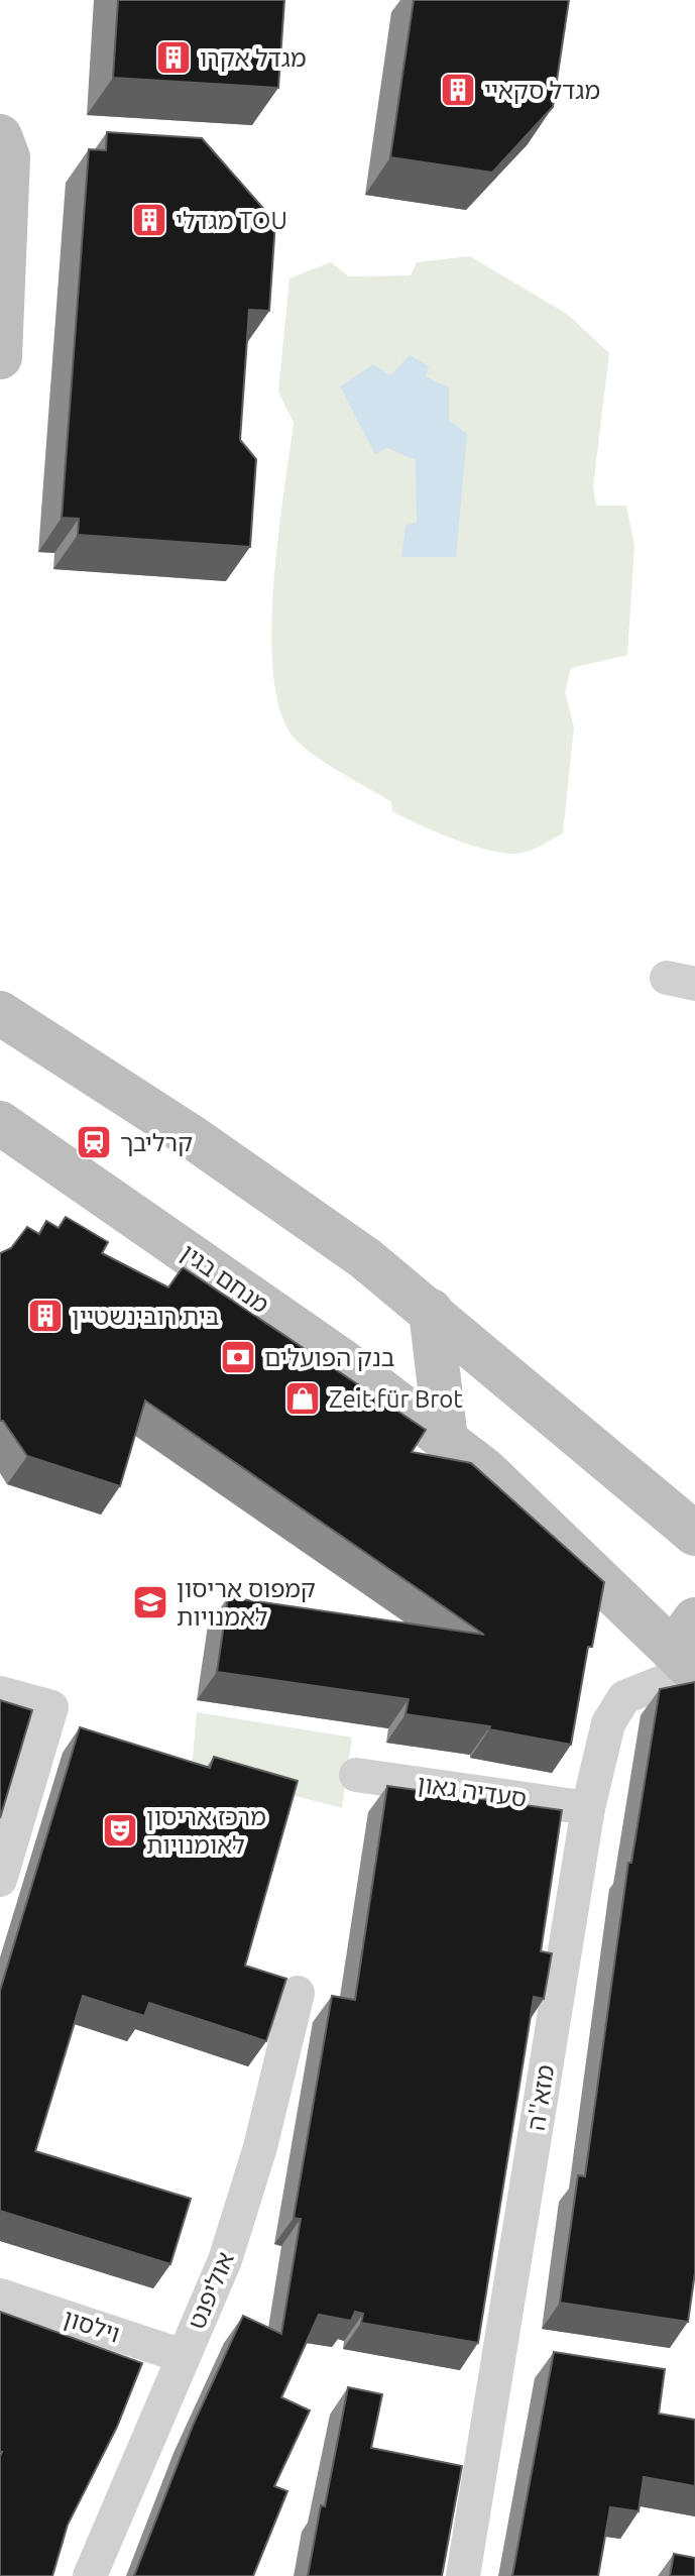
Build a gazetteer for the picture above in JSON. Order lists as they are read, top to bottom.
{
  "streets": {
    "street": [
      "מנחם בגין",
      "סעדיה גאון",
      "מזא''ה",
      "אוליפנט",
      "וילסון"
    ]
  },
  "crossings": [
    ["מנחם בגין", "מזא''ה"],
    ["סעדיה גאון", "מזא''ה"],
    ["אוליפנט", "וילסון"]
  ],
  "places": {
    "building": [
      "מגדל אקרו",
      "מגדל סקאיי",
      "מגדלי TOU",
      "בית רובינשטיין"
    ],
    "station": ["קרליבך"],
    "bank": ["בנק הפועלים"],
    "shop": ["Zeit für Brot"],
    "school or university": ["קמפוס אריסון לאמנויות"],
    "theatre": ["מרכז אריסון לאומנויות"]
  }
}
